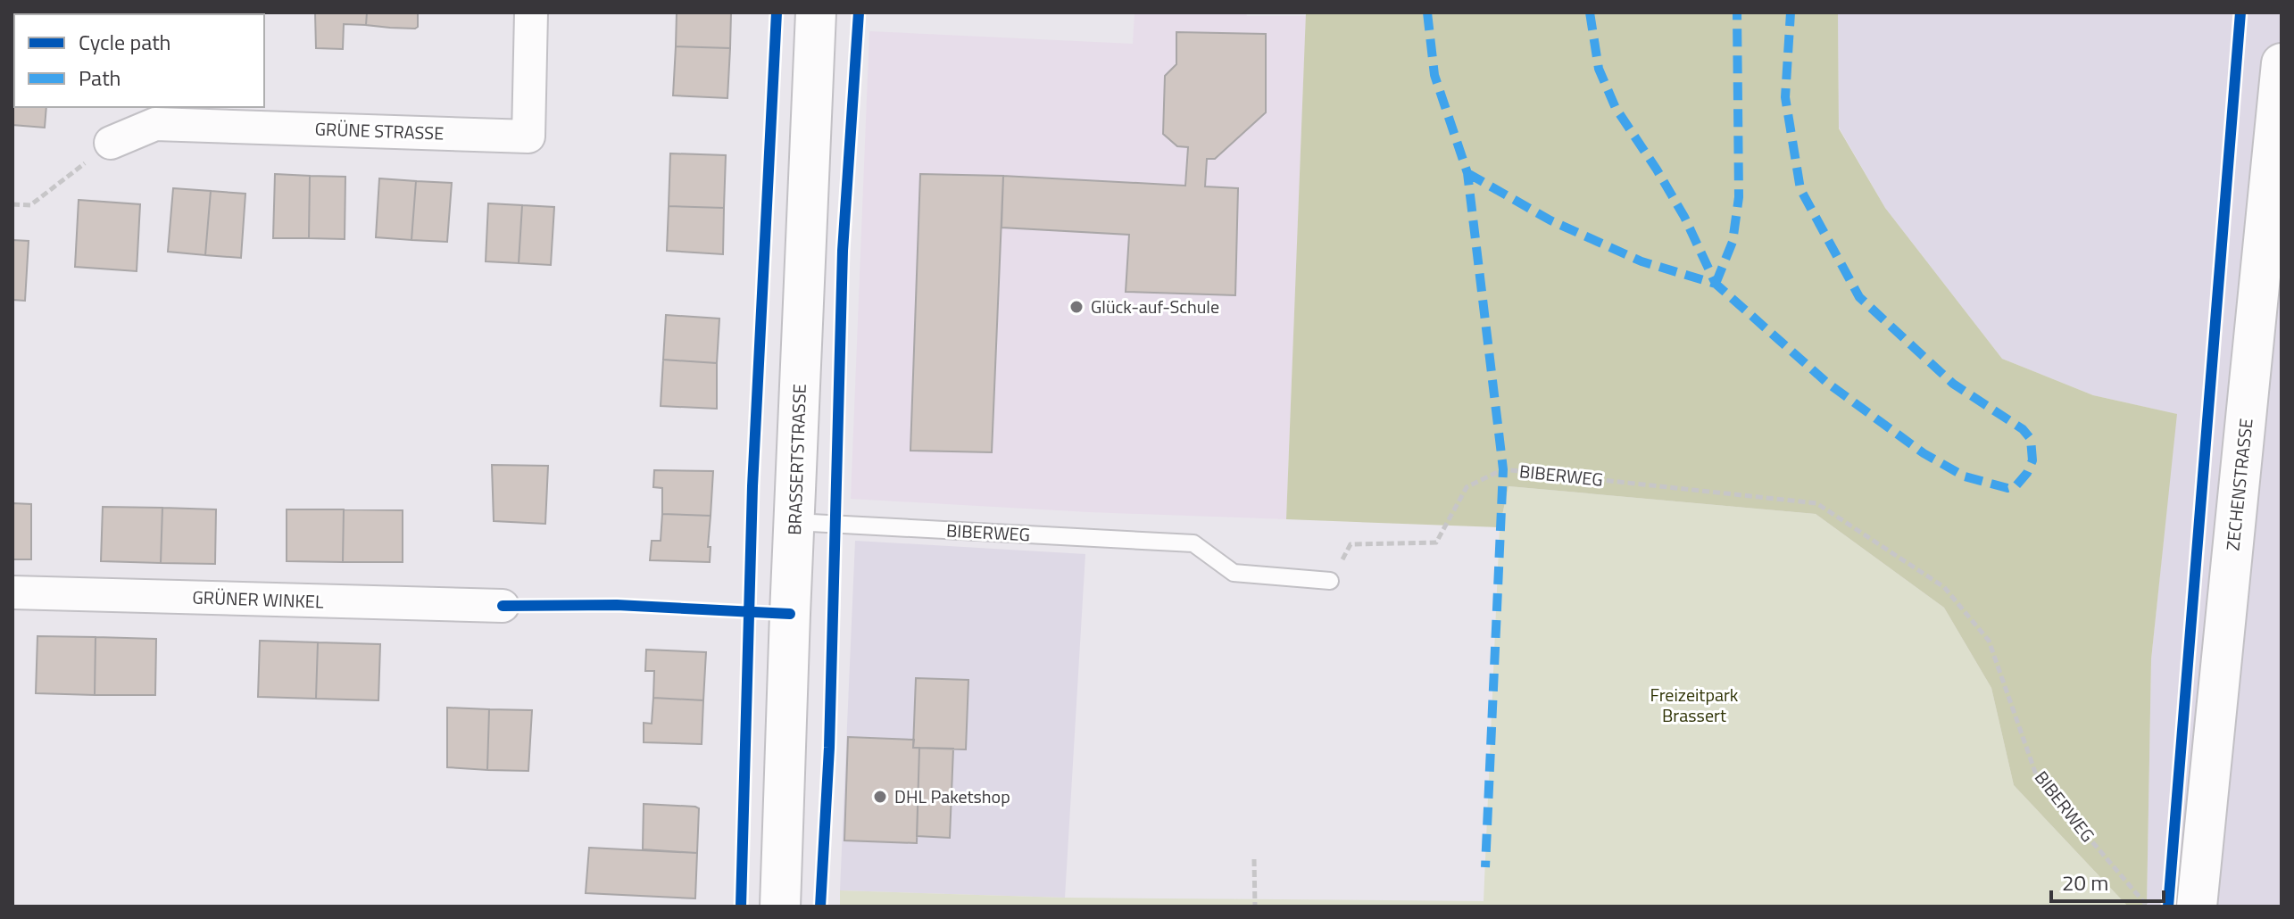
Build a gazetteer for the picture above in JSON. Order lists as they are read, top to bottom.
{
  "streets": {
    "main road": ["BRASSERTSTRASSE", "ZECHENSTRASSE"],
    "street": ["GRÜNE STRASSE", "GRÜNER WINKEL"],
    "lane": ["BIBERWEG"]
  },
  "crossings": [
    ["BRASSERTSTRASSE", "BIBERWEG"]
  ],
  "parks": ["Freizeitpark Brassert"],
  "places": ["Glück-auf-Schule", "DHL Paketshop"],
  "legend": ["Cycle path", "Path"],
  "scale_bar": "20 m"
}
